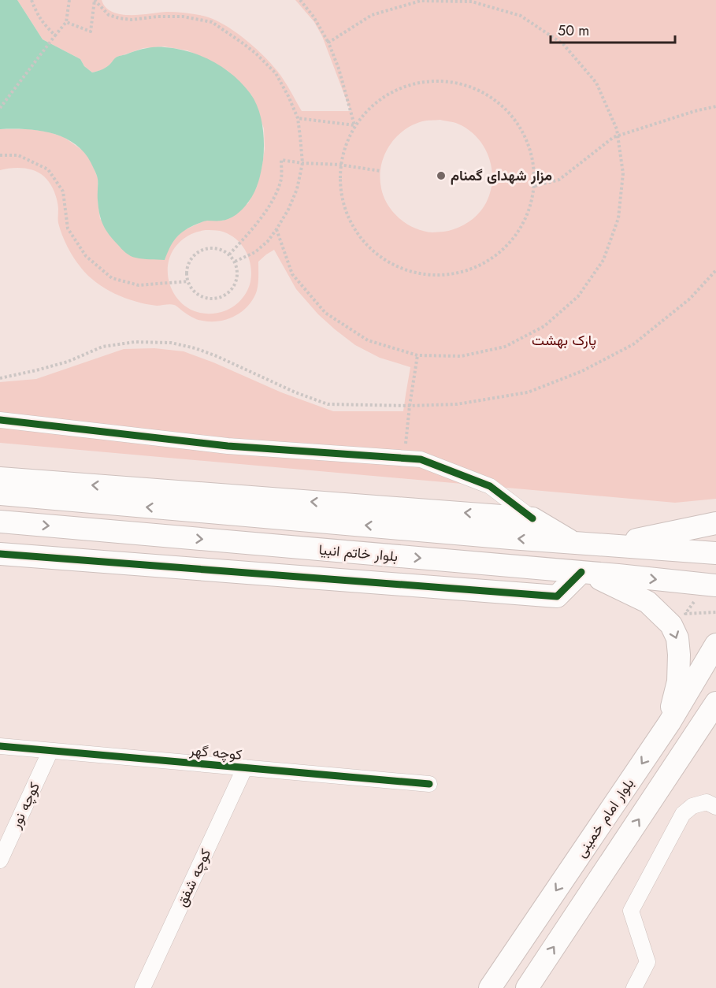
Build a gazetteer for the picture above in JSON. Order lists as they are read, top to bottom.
{
  "streets": {
    "street": [
      "بلوار خاتم انبیا",
      "کوچه گهر",
      "کوچه نور",
      "بلوار امام خمینی",
      "کوچه شفق"
    ]
  },
  "crossings": [
    ["کوچه گهر", "کوچه نور"],
    ["کوچه گهر", "کوچه شفق"]
  ],
  "parks": ["پارک بهشت"],
  "places": ["مزار شهدای گمنام"],
  "scale_bar": "50 m"
}
